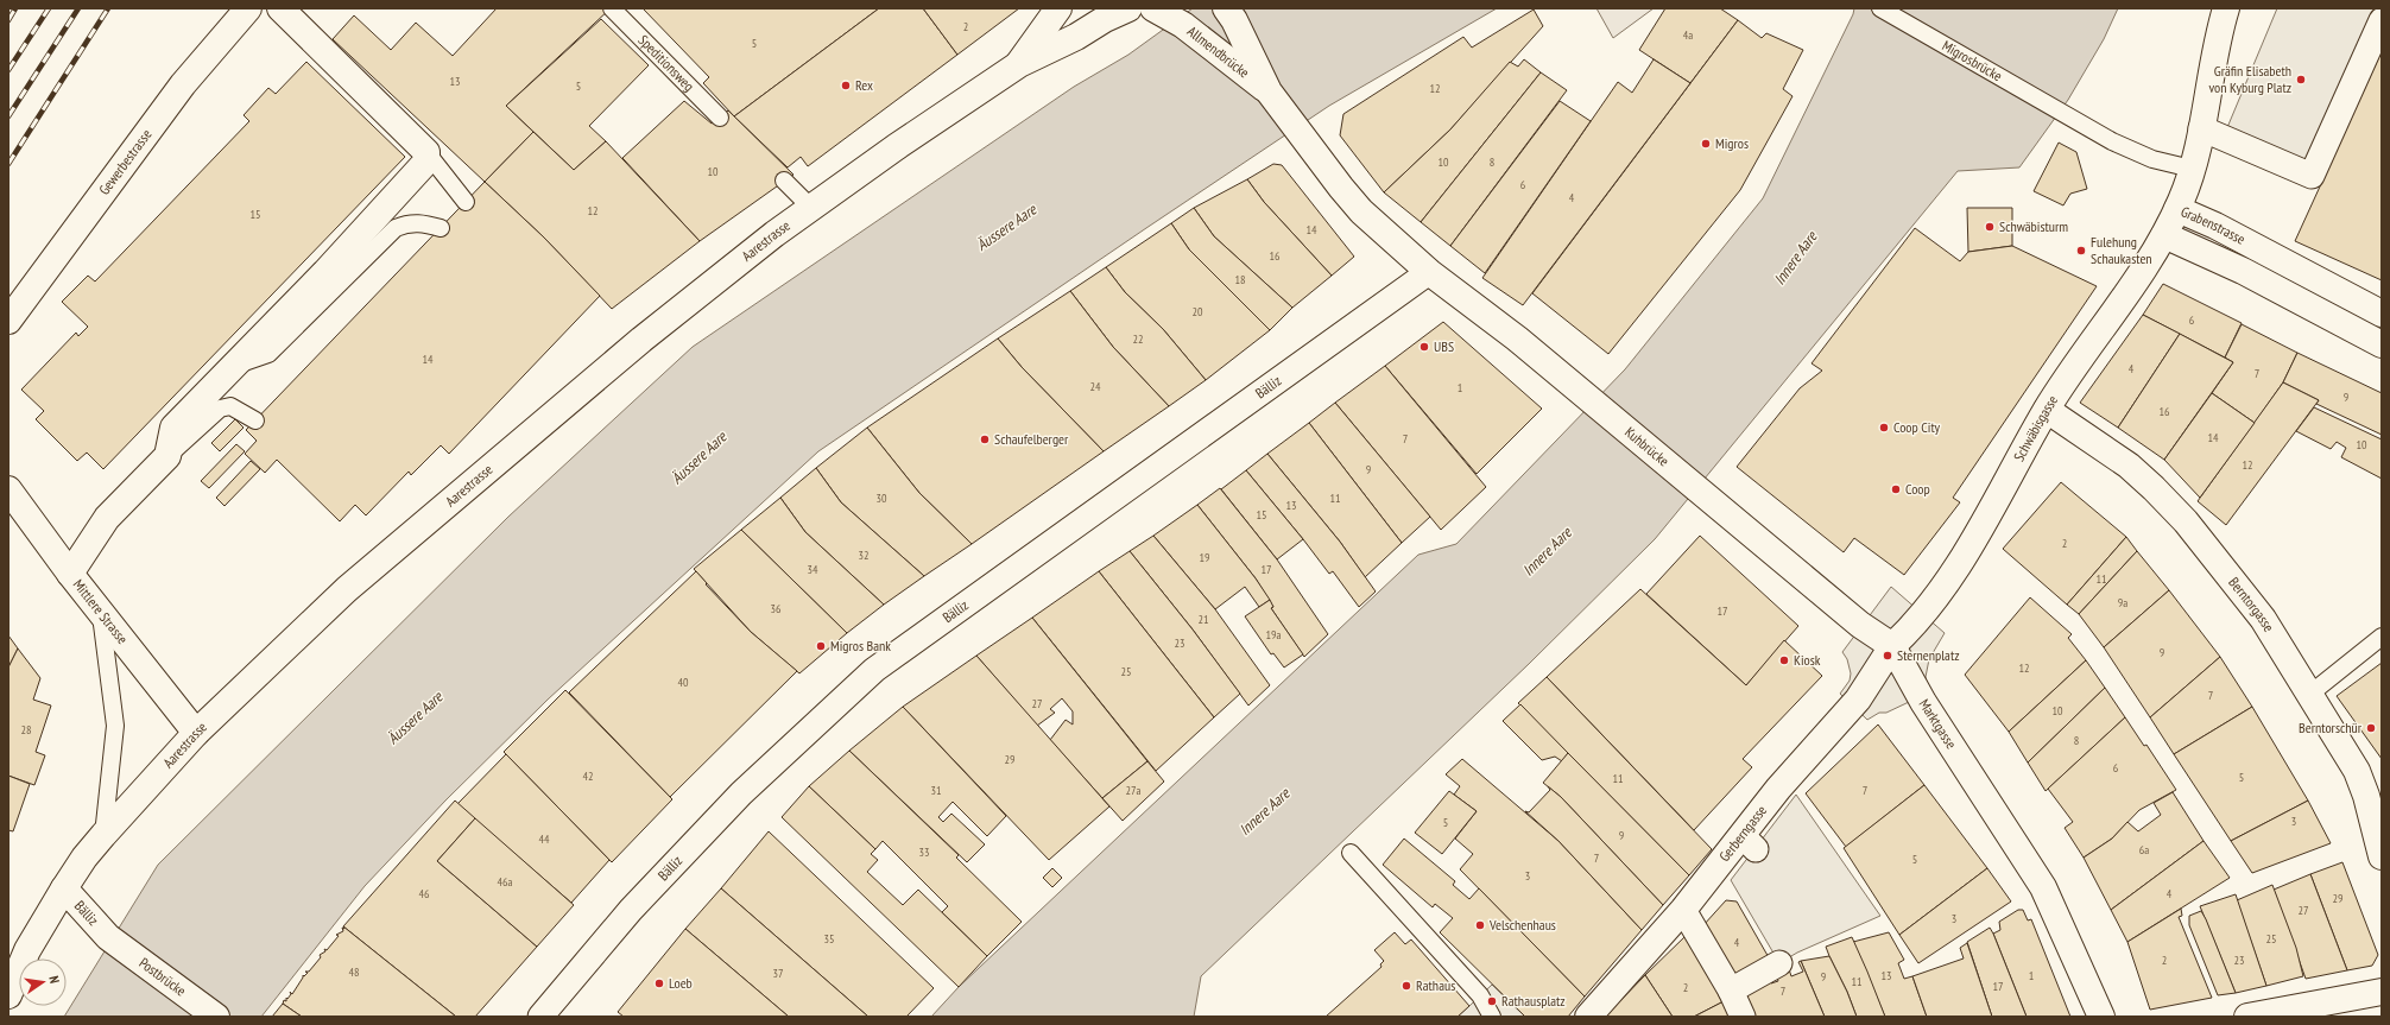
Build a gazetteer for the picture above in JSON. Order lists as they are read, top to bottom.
{
  "streets": {
    "main road": [
      "Allmendbrücke",
      "Gewerbestrasse",
      "Grabenstrasse",
      "Aarestrasse",
      "Bälliz",
      "Schwäbisgasse",
      "Kuhbrücke",
      "Berntorgasse",
      "Mittlere Strasse",
      "Marktgasse",
      "Gerberngasse",
      "Postbrücke"
    ],
    "lane": ["Migrosbrücke", "Speditionsweg"]
  },
  "crossings": [
    ["Allmendbrücke", "Bälliz"],
    ["Allmendbrücke", "Kuhbrücke"],
    ["Migrosbrücke", "Grabenstrasse"],
    ["Grabenstrasse", "Schwäbisgasse"],
    ["Aarestrasse", "Bälliz"],
    ["Aarestrasse", "Mittlere Strasse"],
    ["Bälliz", "Kuhbrücke"],
    ["Bälliz", "Postbrücke"],
    ["Schwäbisgasse", "Berntorgasse"],
    ["Schwäbisgasse", "Marktgasse"],
    ["Schwäbisgasse", "Gerberngasse"],
    ["Kuhbrücke", "Marktgasse"],
    ["Marktgasse", "Gerberngasse"]
  ],
  "water": ["Äussere Aare", "Innere Aare"],
  "places": [
    "Gräfin Elisabeth von Kyburg Platz",
    "Rex",
    "Migros",
    "Schwäbisturm",
    "Fulehung Schaukasten",
    "UBS",
    "Coop City",
    "Schaufelberger",
    "Coop",
    "Migros Bank",
    "Sternenplatz",
    "Kiosk",
    "Berntorschür",
    "Velschenhaus",
    "Loeb",
    "Rathaus",
    "Rathausplatz"
  ],
  "house_numbers": [
    "2",
    "4a",
    "5",
    "13",
    "5",
    "12",
    "10",
    "8",
    "10",
    "6",
    "4",
    "12",
    "15",
    "14",
    "16",
    "18",
    "20",
    "6",
    "22",
    "14",
    "4",
    "7",
    "24",
    "1",
    "9",
    "16",
    "14",
    "7",
    "10",
    "12",
    "9",
    "30",
    "11",
    "13",
    "15",
    "2",
    "32",
    "19",
    "34",
    "17",
    "11",
    "9a",
    "36",
    "17",
    "21",
    "19a",
    "23",
    "9",
    "12",
    "25",
    "40",
    "7",
    "27",
    "10",
    "28",
    "8",
    "29",
    "6",
    "42",
    "5",
    "11",
    "31",
    "27a",
    "7",
    "3",
    "5",
    "9",
    "44",
    "6a",
    "33",
    "7",
    "5",
    "3",
    "46a",
    "46",
    "4",
    "29",
    "27",
    "3",
    "35",
    "25",
    "4",
    "2",
    "23",
    "48",
    "37",
    "13",
    "1",
    "9",
    "11",
    "17",
    "2",
    "7"
  ],
  "north": "right"
}
